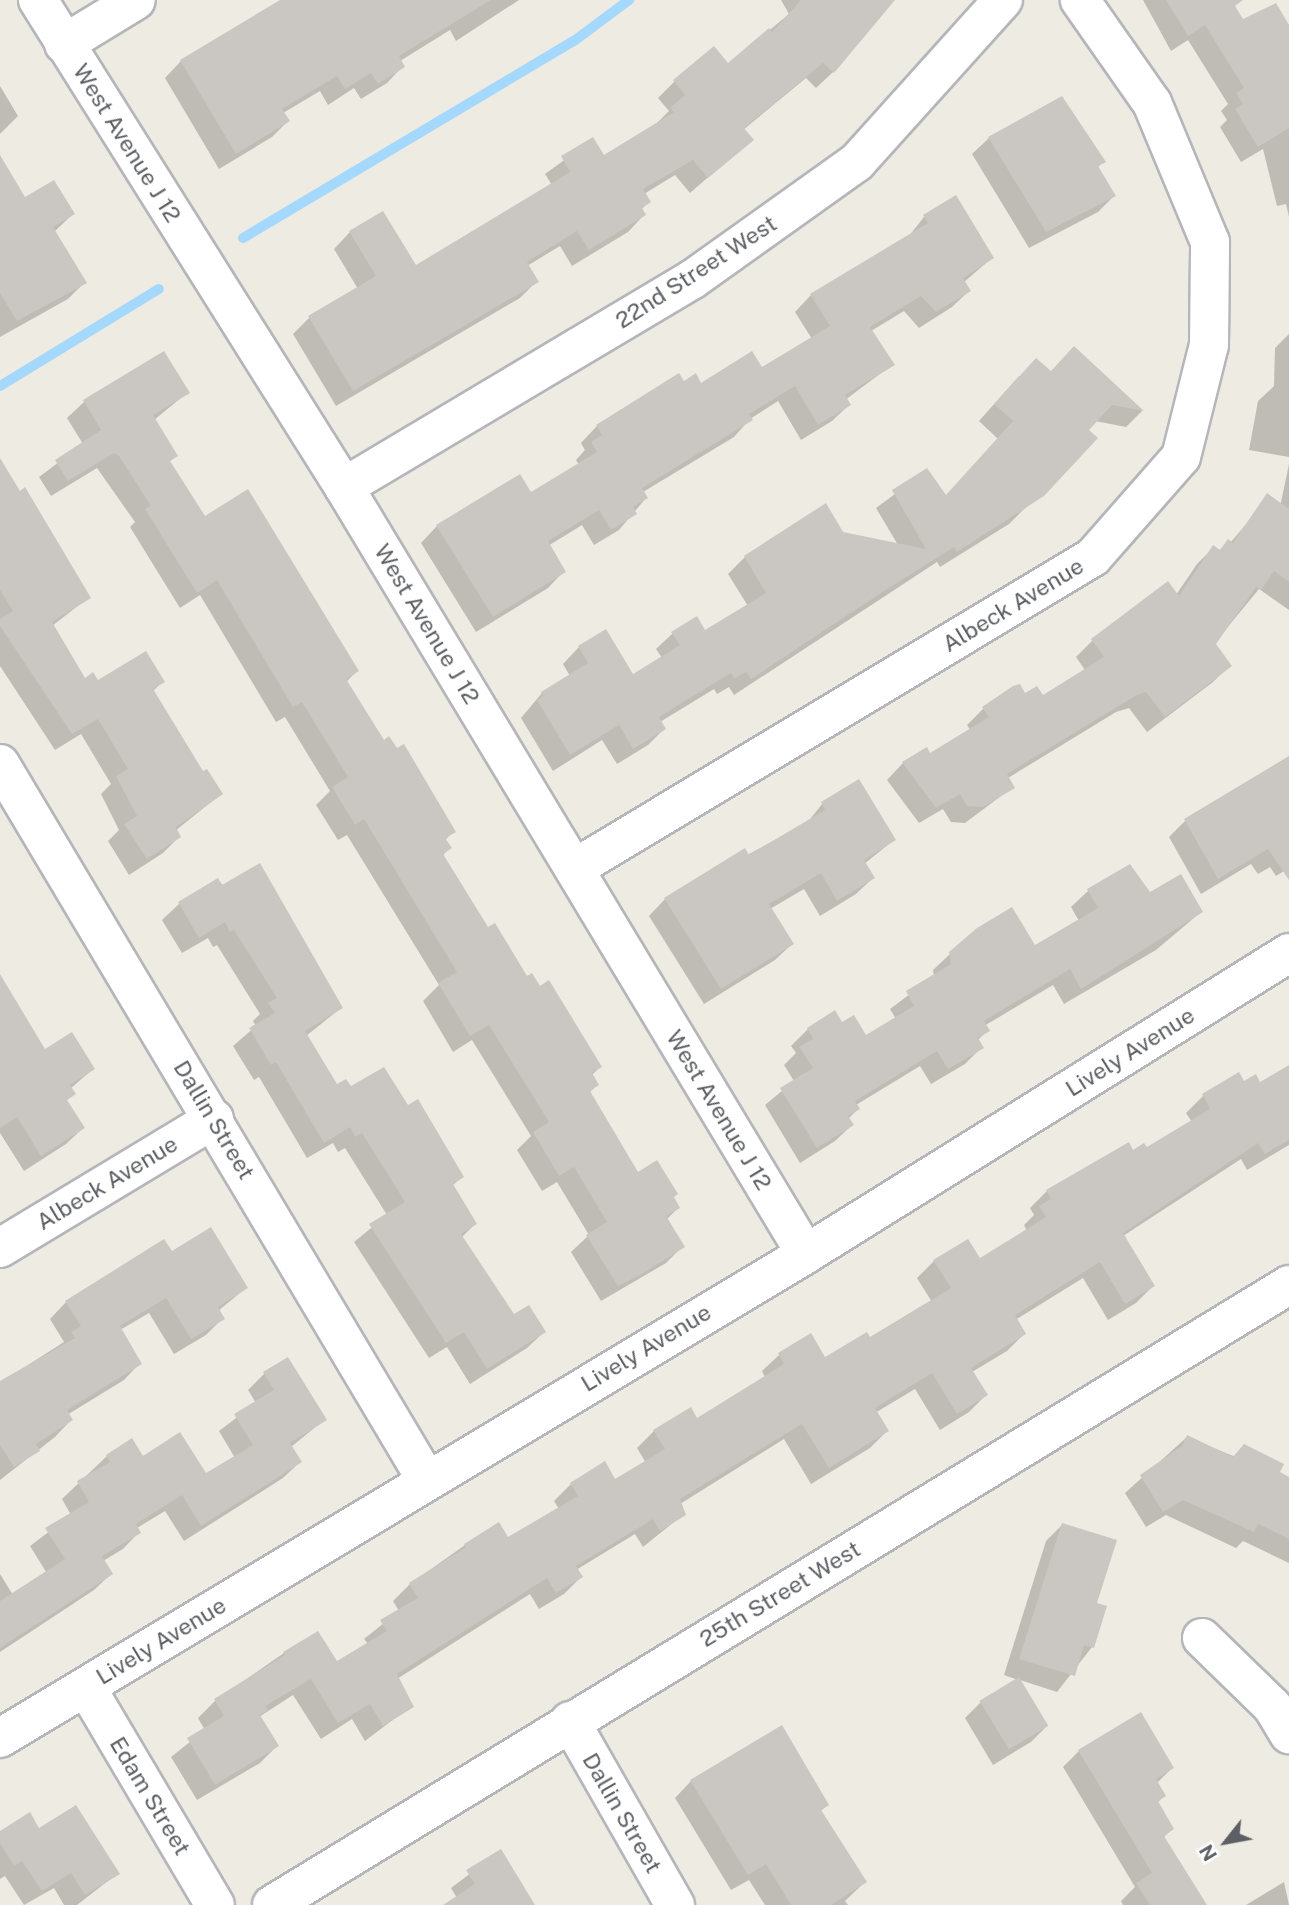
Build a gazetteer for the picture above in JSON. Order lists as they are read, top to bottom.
{
  "streets": {
    "street": [
      "West Avenue J 12",
      "22nd Street West",
      "Albeck Avenue",
      "Lively Avenue",
      "Dallin Street",
      "25th Street West",
      "Edam Street"
    ]
  },
  "crossings": [
    ["West Avenue J 12", "22nd Street West"],
    ["West Avenue J 12", "Albeck Avenue"],
    ["West Avenue J 12", "Lively Avenue"],
    ["Albeck Avenue", "Dallin Street"],
    ["Lively Avenue", "Dallin Street"],
    ["Lively Avenue", "Edam Street"],
    ["Dallin Street", "25th Street West"]
  ],
  "north": "bottom left"
}
